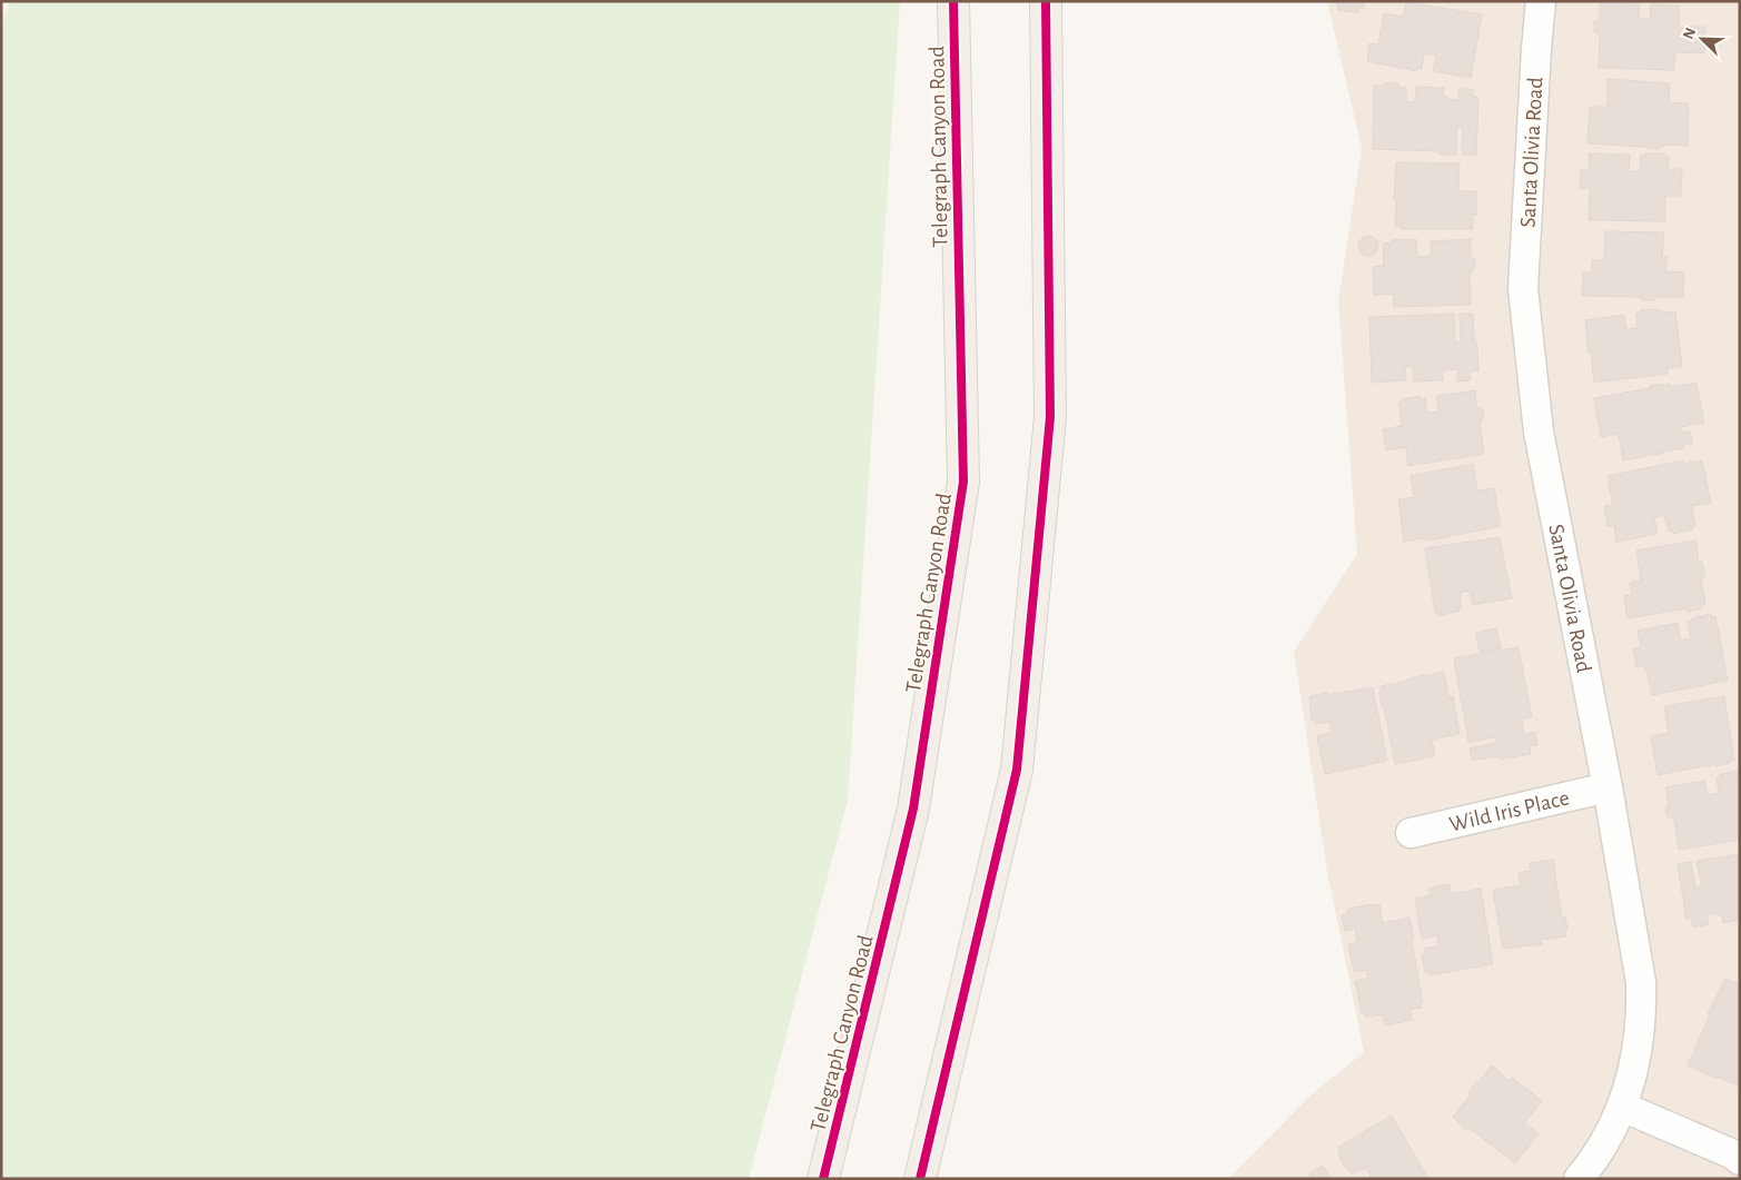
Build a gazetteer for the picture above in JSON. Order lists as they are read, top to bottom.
{
  "streets": {
    "main road": ["Telegraph Canyon Road"],
    "street": ["Santa Olivia Road", "Wild Iris Place"]
  },
  "crossings": [
    ["Santa Olivia Road", "Wild Iris Place"]
  ],
  "north": "top left"
}
